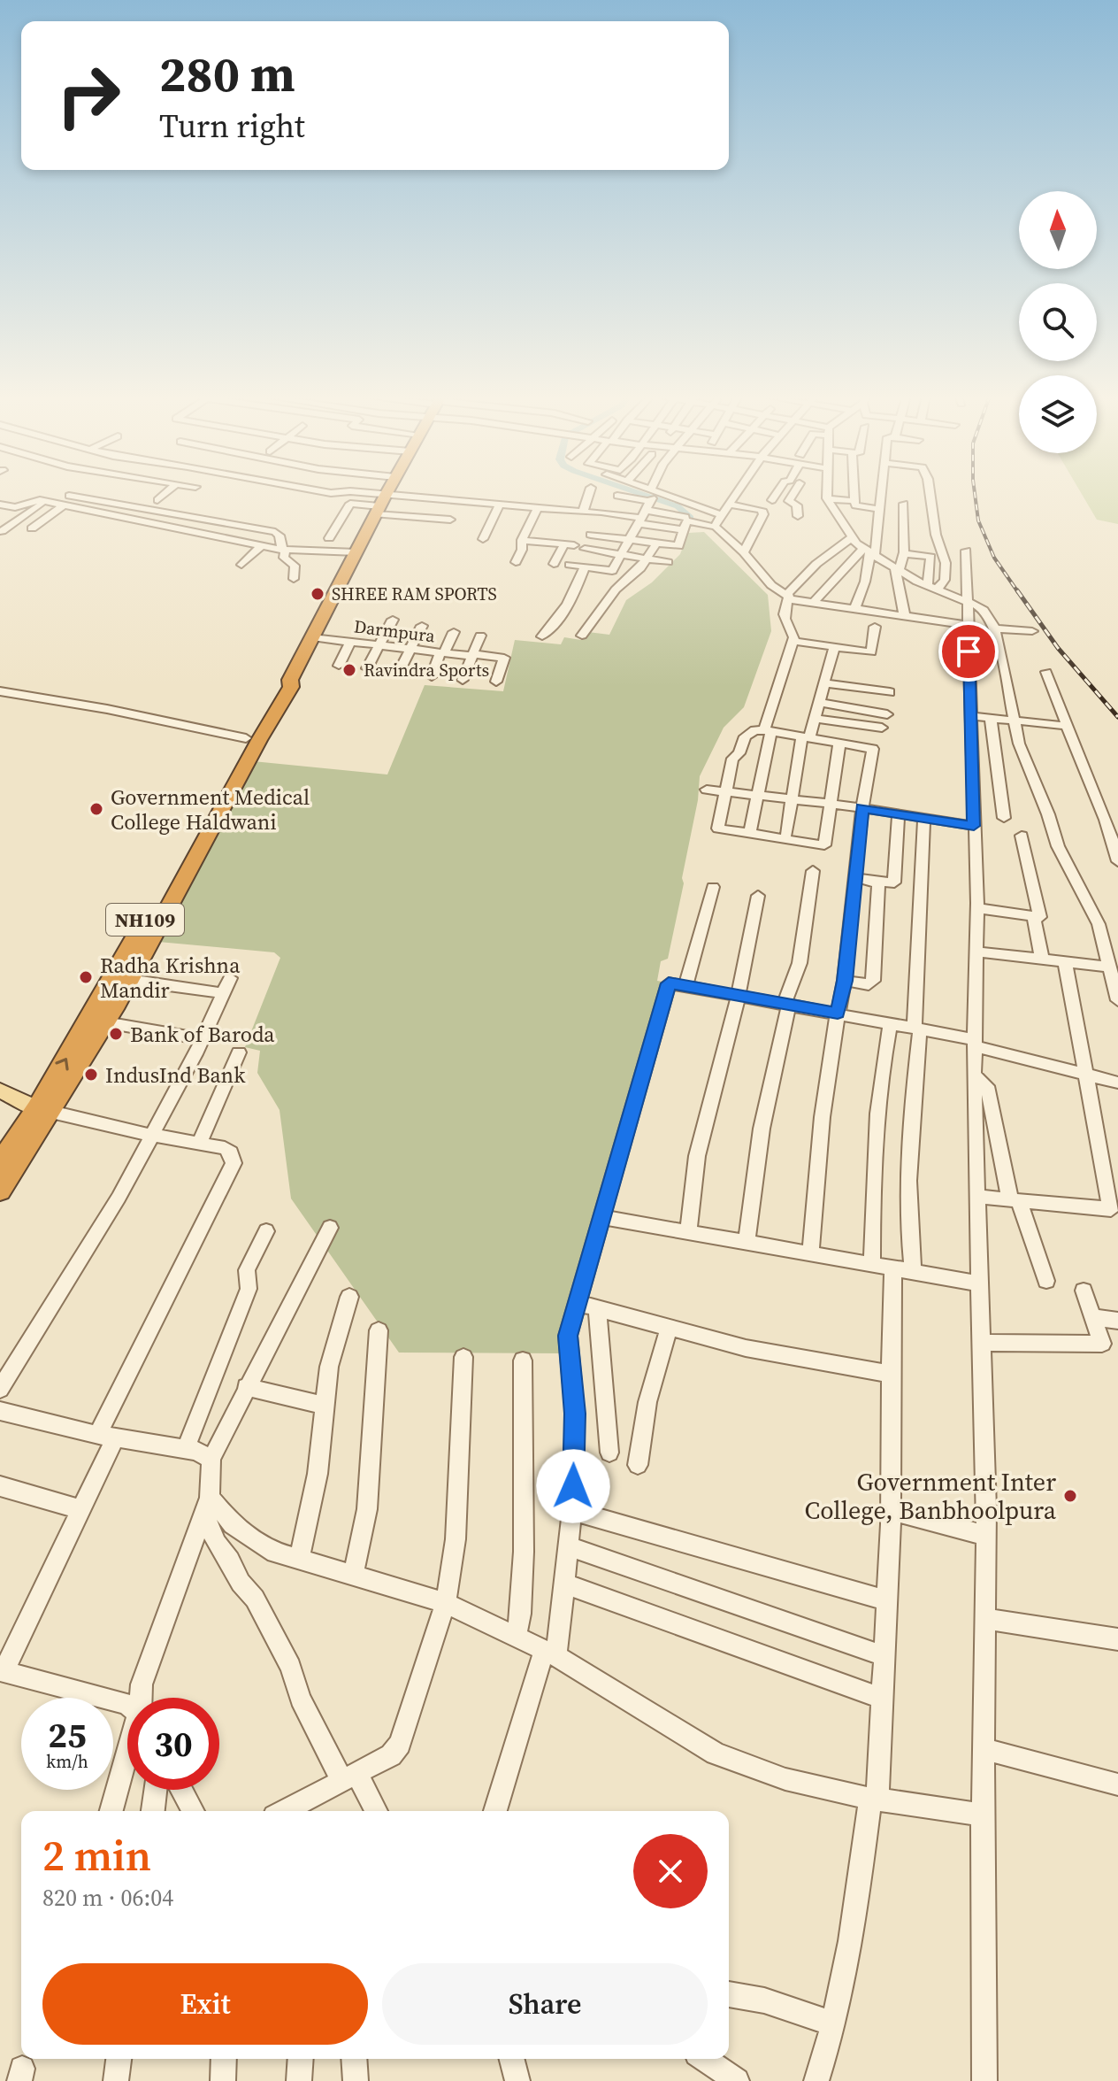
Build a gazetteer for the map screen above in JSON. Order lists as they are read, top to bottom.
{
  "streets": {
    "highway": ["NH109"],
    "street": ["Darmpura"]
  },
  "crossings": [
    ["Darmpura", "NH109"]
  ],
  "places": [
    "SHREE RAM SPORTS",
    "Ravindra Sports",
    "Government Medical College Haldwani",
    "Radha Krishna Mandir",
    "Bank of Baroda",
    "IndusInd Bank",
    "Government Inter College, Banbhoolpura"
  ],
  "north": "top",
  "page": {
    "turn": ["280 m", "Turn right"],
    "speed": "25 km/h",
    "limit": "30",
    "heading": ["2 min", "820 m · 06:04"],
    "buttons": ["Exit", "Share"]
  }
}
